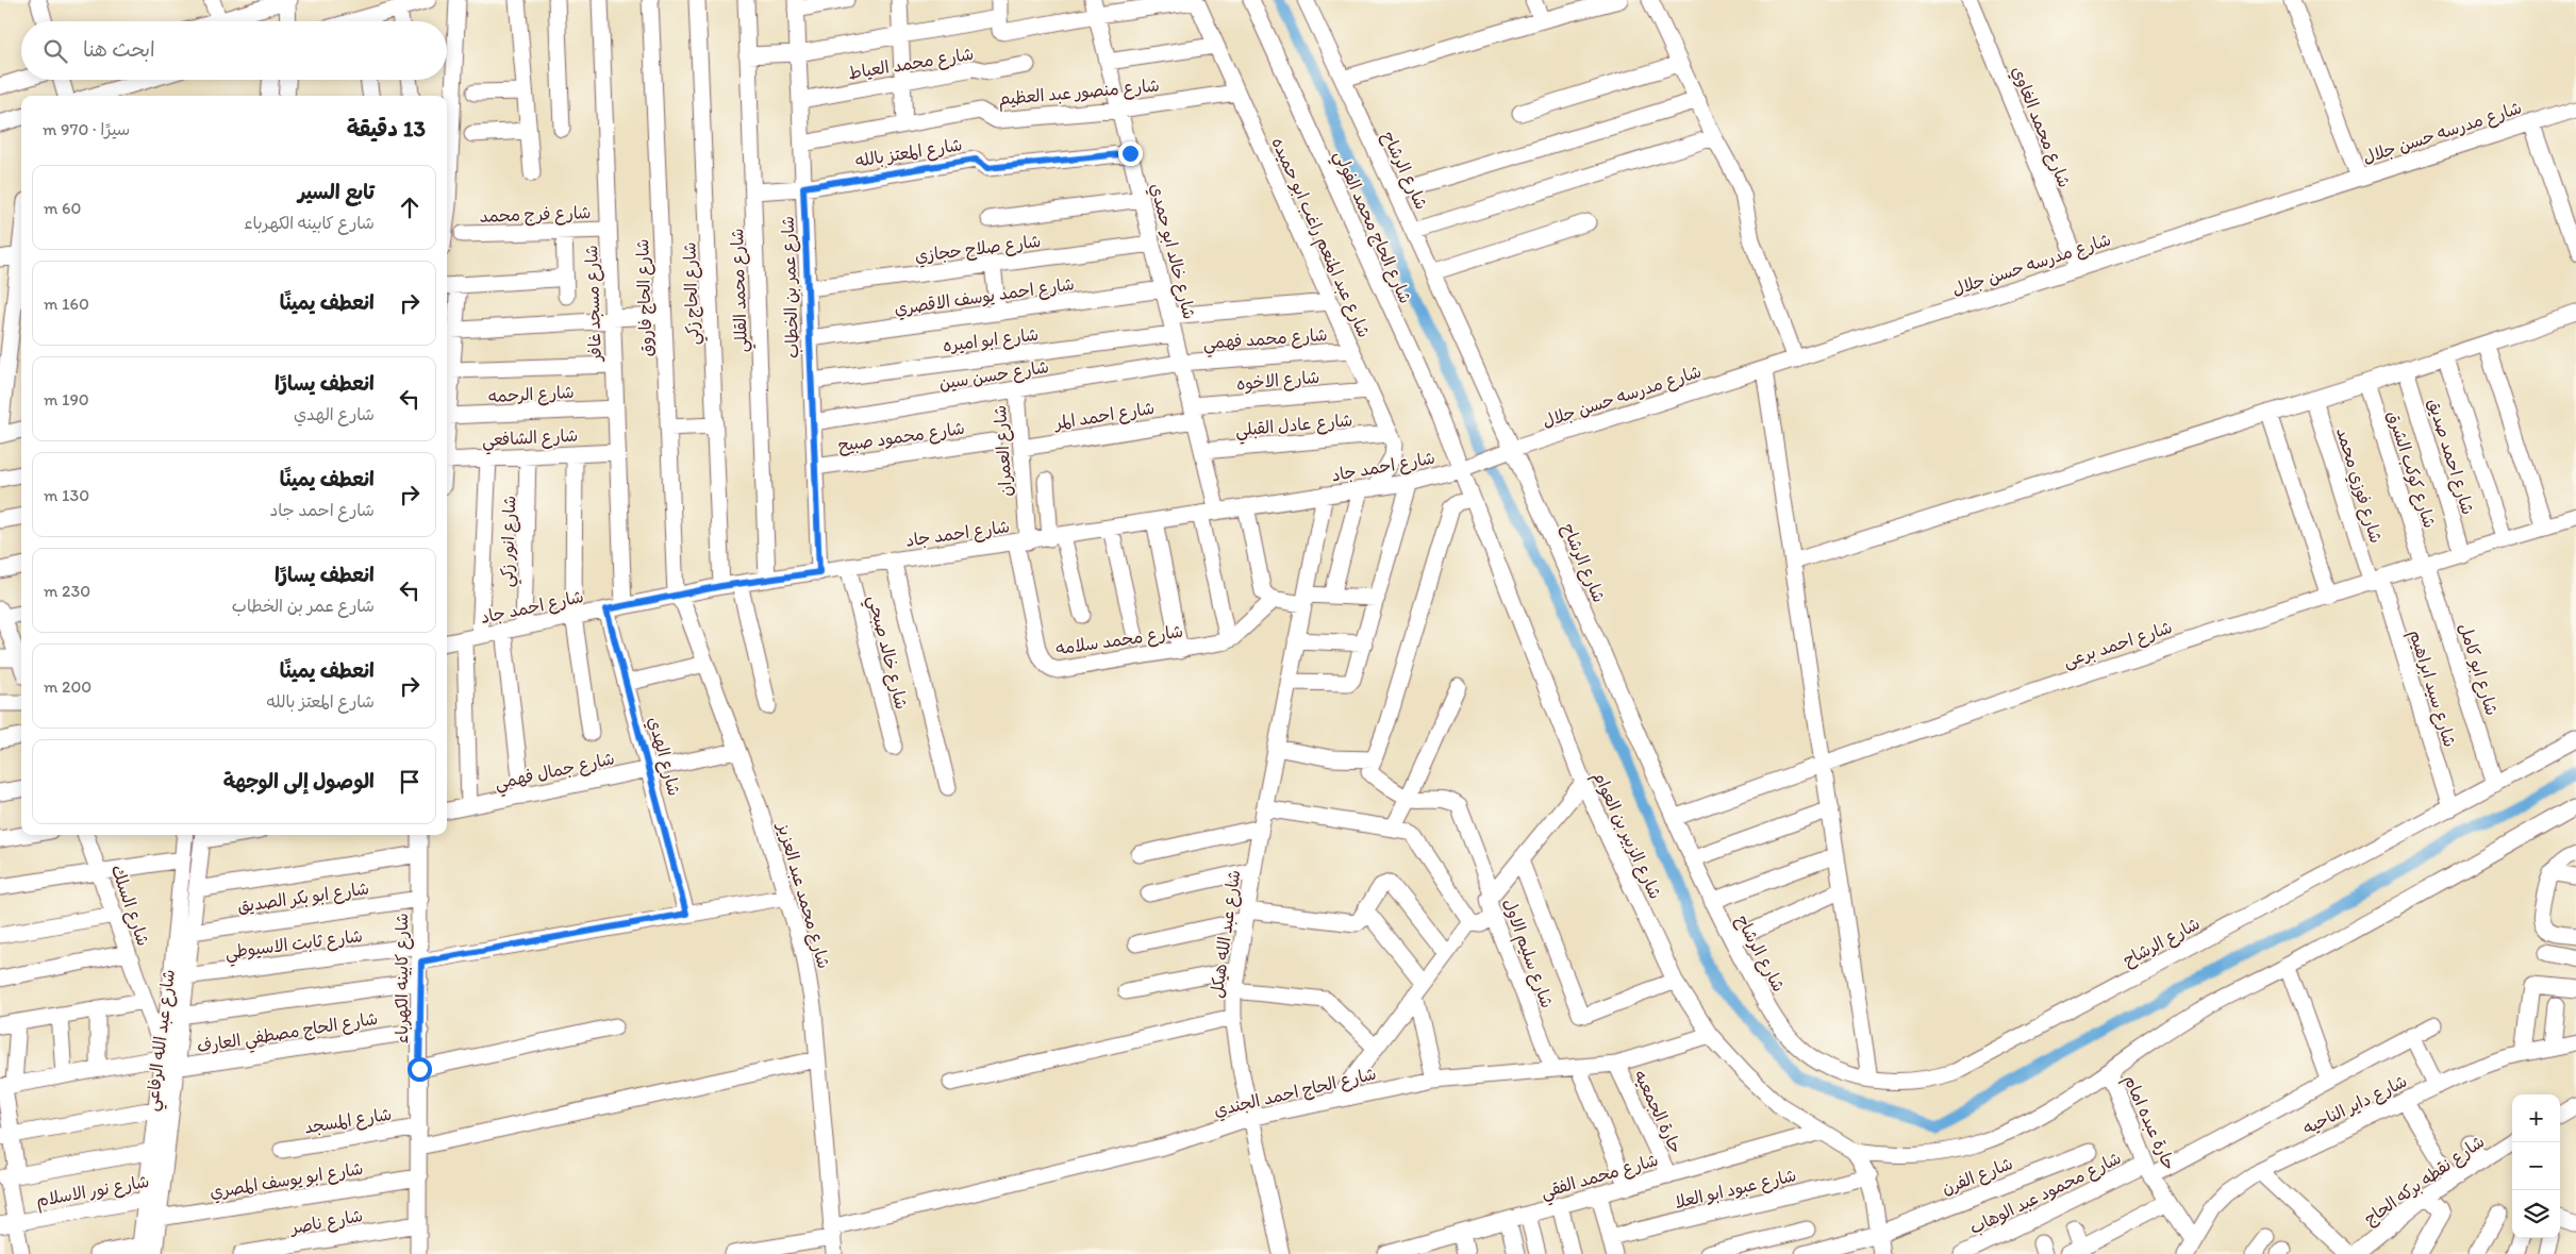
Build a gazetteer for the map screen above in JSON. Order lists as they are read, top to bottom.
{
  "streets": {
    "street": [
      "شارع محمد العياط",
      "شارع منصور عبد العظيم",
      "شارع محمد الغاوي",
      "شارع مدرسه حسن جلال",
      "شارع المعتز بالله",
      "شارع الرشاح",
      "شارع فرج محمد",
      "شارع الحاج محمد الفولي",
      "شارع عبد المنعم راغب ابو حميده",
      "شارع صلاح حجازي",
      "شارع خالد ابو حمدي",
      "شارع عمر بن الخطاب",
      "شارع محمد القللي",
      "شارع الحاج زكي",
      "شارع احمد يوسف الاقصري",
      "شارع الحاج فاروق",
      "شارع مسجد غافر",
      "شارع محمد فهمي",
      "شارع ابو اميره",
      "شارع حسن سين",
      "شارع الاخوه",
      "شارع الرحمه",
      "شارع احمد المر",
      "شارع عادل القبلي",
      "شارع محمود صبيح",
      "شارع الشافعي",
      "شارع العمران",
      "شارع احمد صديق",
      "شارع احمد جاد",
      "شارع كوكب الشرق",
      "شارع فوزي محمد",
      "شارع انور زكي",
      "شارع محمد سلامه",
      "شارع احمد برعى",
      "شارع خالد صبحي",
      "شارع ابو كامل",
      "شارع سيد ابراهيم",
      "شارع الهدي",
      "شارع جمال فهمي",
      "شارع الزبير بن العوام",
      "شارع محمد عبد العزيز",
      "شارع ابو بكر الصديق",
      "شارع السلك",
      "شارع عبد الله هيكل",
      "شارع ثابت الاسيوطي",
      "شارع سليم الاول",
      "شارع كابينه الكهرباء",
      "شارع الحاج مصطفي العارف",
      "شارع عبد الله الرفاعي",
      "شارع الحاج احمد الجندي",
      "شارع داير الناحيه",
      "حارة الجمعيه",
      "شارع المسجد",
      "حارة عبده امام",
      "شارع محمد الفقي",
      "شارع الفرن",
      "شارع ابو يوسف المصري",
      "شارع نقطه بركه الحاج",
      "شارع عبود ابو العلا",
      "شارع نور الاسلام",
      "شارع محمود عبد الوهاب",
      "شارع ناصر"
    ]
  },
  "crossings": [
    ["شارع محمد العياط", "شارع عمر بن الخطاب"],
    ["شارع منصور عبد العظيم", "شارع عبد المنعم راغب ابو حميده"],
    ["شارع منصور عبد العظيم", "شارع خالد ابو حمدي"],
    ["شارع منصور عبد العظيم", "شارع عمر بن الخطاب"],
    ["شارع محمد الغاوي", "شارع مدرسه حسن جلال"],
    ["شارع مدرسه حسن جلال", "شارع الرشاح"],
    ["شارع مدرسه حسن جلال", "شارع احمد جاد"],
    ["شارع المعتز بالله", "شارع خالد ابو حمدي"],
    ["شارع المعتز بالله", "شارع عمر بن الخطاب"],
    ["شارع المعتز بالله", "شارع محمد القللي"],
    ["شارع الرشاح", "شارع احمد برعى"],
    ["شارع الرشاح", "شارع ابو كامل"],
    ["شارع الرشاح", "شارع سيد ابراهيم"],
    ["شارع فرج محمد", "شارع مسجد غافر"],
    ["شارع الحاج محمد الفولي", "شارع احمد جاد"],
    ["شارع الحاج محمد الفولي", "شارع الزبير بن العوام"],
    ["شارع عبد المنعم راغب ابو حميده", "شارع محمد فهمي"],
    ["شارع عبد المنعم راغب ابو حميده", "شارع الاخوه"],
    ["شارع عبد المنعم راغب ابو حميده", "شارع عادل القبلي"],
    ["شارع عبد المنعم راغب ابو حميده", "شارع احمد جاد"],
    ["شارع صلاح حجازي", "شارع خالد ابو حمدي"],
    ["شارع صلاح حجازي", "شارع عمر بن الخطاب"],
    ["شارع خالد ابو حمدي", "شارع احمد يوسف الاقصري"],
    ["شارع خالد ابو حمدي", "شارع محمد فهمي"],
    ["شارع خالد ابو حمدي", "شارع ابو اميره"],
    ["شارع خالد ابو حمدي", "شارع حسن سين"],
    ["شارع خالد ابو حمدي", "شارع الاخوه"],
    ["شارع خالد ابو حمدي", "شارع احمد المر"],
    ["شارع خالد ابو حمدي", "شارع عادل القبلي"],
    ["شارع خالد ابو حمدي", "شارع احمد جاد"],
    ["شارع عمر بن الخطاب", "شارع احمد يوسف الاقصري"],
    ["شارع عمر بن الخطاب", "شارع ابو اميره"],
    ["شارع عمر بن الخطاب", "شارع حسن سين"],
    ["شارع عمر بن الخطاب", "شارع محمود صبيح"],
    ["شارع عمر بن الخطاب", "شارع احمد جاد"],
    ["شارع محمد القللي", "شارع احمد جاد"],
    ["شارع الحاج زكي", "شارع احمد جاد"],
    ["شارع الحاج فاروق", "شارع احمد جاد"],
    ["شارع الحاج فاروق", "شارع محمد عبد العزيز"],
    ["شارع مسجد غافر", "شارع الرحمه"],
    ["شارع مسجد غافر", "شارع الشافعي"],
    ["شارع مسجد غافر", "شارع احمد جاد"],
    ["شارع محمد فهمي", "شارع حسن سين"],
    ["شارع حسن سين", "شارع العمران"],
    ["شارع الاخوه", "شارع احمد المر"],
    ["شارع احمد المر", "شارع العمران"],
    ["شارع الشافعي", "شارع انور زكي"],
    ["شارع العمران", "شارع احمد جاد"],
    ["شارع العمران", "شارع محمد سلامه"],
    ["شارع احمد صديق", "شارع احمد برعى"],
    ["شارع احمد جاد", "شارع انور زكي"],
    ["شارع احمد جاد", "شارع محمد سلامه"],
    ["شارع احمد جاد", "شارع خالد صبحي"],
    ["شارع احمد جاد", "شارع الهدي"],
    ["شارع احمد جاد", "شارع الزبير بن العوام"],
    ["شارع احمد جاد", "شارع محمد عبد العزيز"],
    ["شارع احمد جاد", "شارع عبد الله هيكل"],
    ["شارع كوكب الشرق", "شارع احمد برعى"],
    ["شارع كوكب الشرق", "شارع ابو كامل"],
    ["شارع فوزي محمد", "شارع احمد برعى"],
    ["شارع فوزي محمد", "شارع سيد ابراهيم"],
    ["شارع احمد برعى", "شارع ابو كامل"],
    ["شارع احمد برعى", "شارع سيد ابراهيم"],
    ["شارع الهدي", "شارع جمال فهمي"],
    ["شارع الهدي", "شارع ثابت الاسيوطي"],
    ["شارع جمال فهمي", "شارع محمد عبد العزيز"],
    ["شارع الزبير بن العوام", "شارع سليم الاول"],
    ["شارع الزبير بن العوام", "شارع الحاج احمد الجندي"],
    ["شارع الزبير بن العوام", "شارع محمد الفقي"],
    ["شارع محمد عبد العزيز", "شارع ثابت الاسيوطي"],
    ["شارع محمد عبد العزيز", "شارع الحاج احمد الجندي"],
    ["شارع ابو بكر الصديق", "شارع كابينه الكهرباء"],
    ["شارع ابو بكر الصديق", "شارع عبد الله الرفاعي"],
    ["شارع السلك", "شارع الحاج مصطفي العارف"],
    ["شارع السلك", "شارع عبد الله الرفاعي"],
    ["شارع عبد الله هيكل", "شارع الحاج احمد الجندي"],
    ["شارع ثابت الاسيوطي", "شارع كابينه الكهرباء"],
    ["شارع ثابت الاسيوطي", "شارع عبد الله الرفاعي"],
    ["شارع سليم الاول", "شارع الحاج احمد الجندي"],
    ["شارع كابينه الكهرباء", "شارع الحاج مصطفي العارف"],
    ["شارع كابينه الكهرباء", "شارع المسجد"],
    ["شارع كابينه الكهرباء", "شارع ابو يوسف المصري"],
    ["شارع كابينه الكهرباء", "شارع ناصر"],
    ["شارع الحاج مصطفي العارف", "شارع عبد الله الرفاعي"],
    ["شارع عبد الله الرفاعي", "شارع ابو يوسف المصري"],
    ["شارع عبد الله الرفاعي", "شارع نور الاسلام"],
    ["شارع الحاج احمد الجندي", "حارة الجمعيه"],
    ["شارع داير الناحيه", "حارة عبده امام"],
    ["حارة الجمعيه", "شارع محمد الفقي"],
    ["حارة عبده امام", "شارع محمود عبد الوهاب"]
  ],
  "page": {
    "search": "ابحث هنا",
    "heading": ["13 دقيقة", "سيرًا · 970 m"],
    "list": [
      ["تابع السير", "شارع كابينه الكهرباء", "60 m"],
      ["انعطف يمينًا", "160 m"],
      ["انعطف يسارًا", "شارع الهدي", "190 m"],
      ["انعطف يمينًا", "شارع احمد جاد", "130 m"],
      ["انعطف يسارًا", "شارع عمر بن الخطاب", "230 m"],
      ["انعطف يمينًا", "شارع المعتز بالله", "200 m"],
      "الوصول إلى الوجهة"
    ],
    "map_buttons": ["+", "−"]
  }
}
